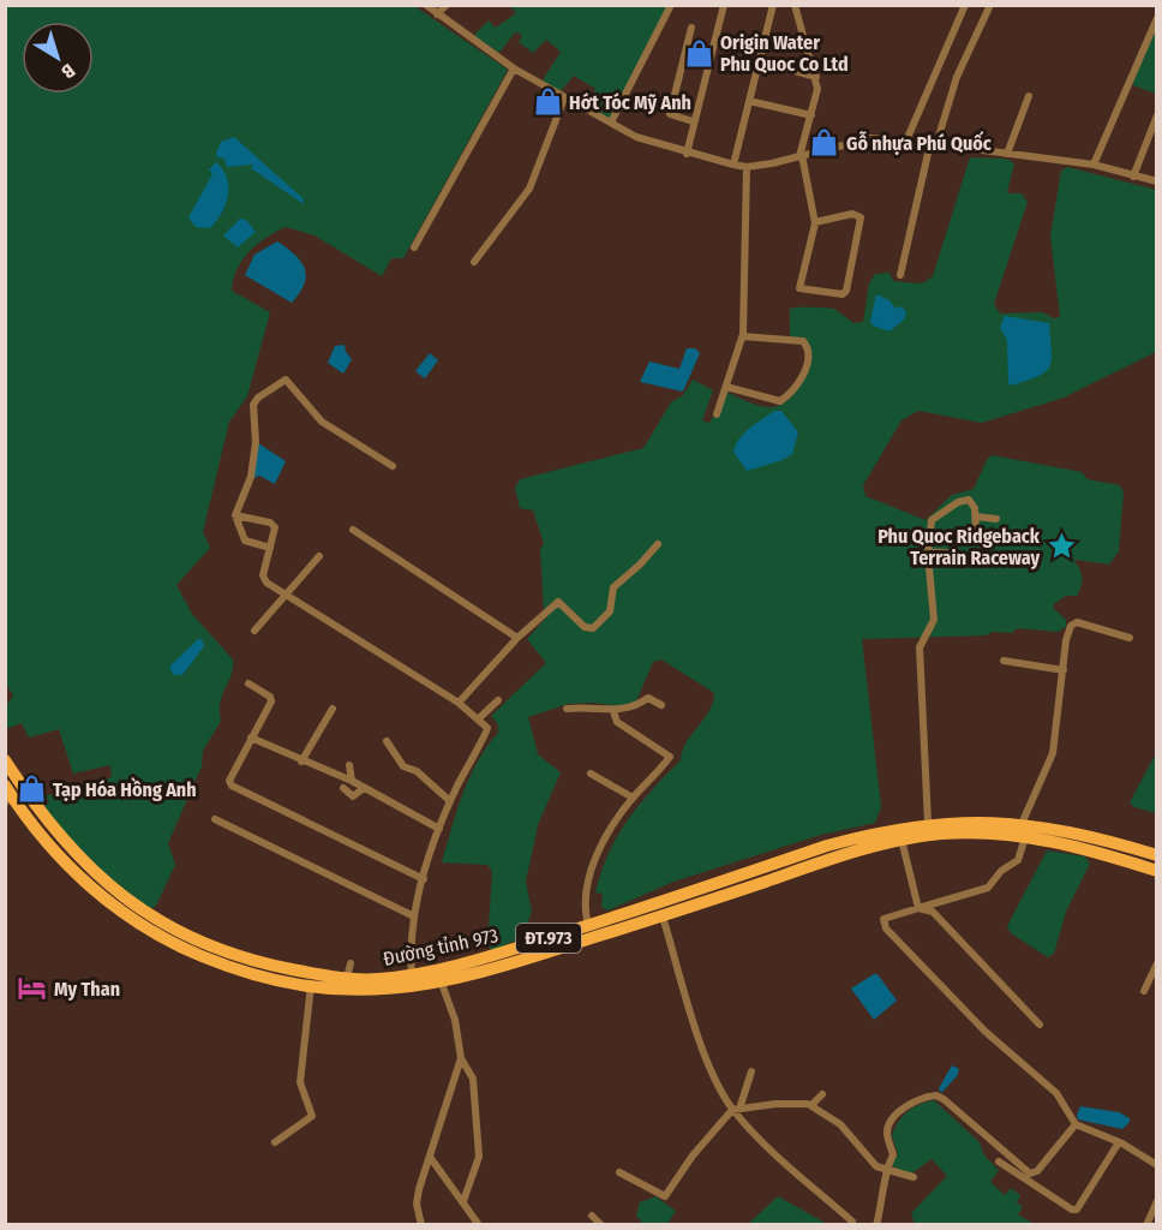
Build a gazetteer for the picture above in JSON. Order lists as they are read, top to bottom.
{
  "streets": {
    "main road": ["ĐT.973", "Đường tỉnh 973"]
  },
  "places": {
    "shop": [
      "Origin Water Phu Quoc Co Ltd",
      "Hớt Tóc Mỹ Anh",
      "Gỗ nhựa Phú Quốc",
      "Tạp Hóa Hồng Anh"
    ],
    "place": ["Phu Quoc Ridgeback Terrain Raceway"],
    "hotel": ["My Than"]
  },
  "north": "bottom right"
}
